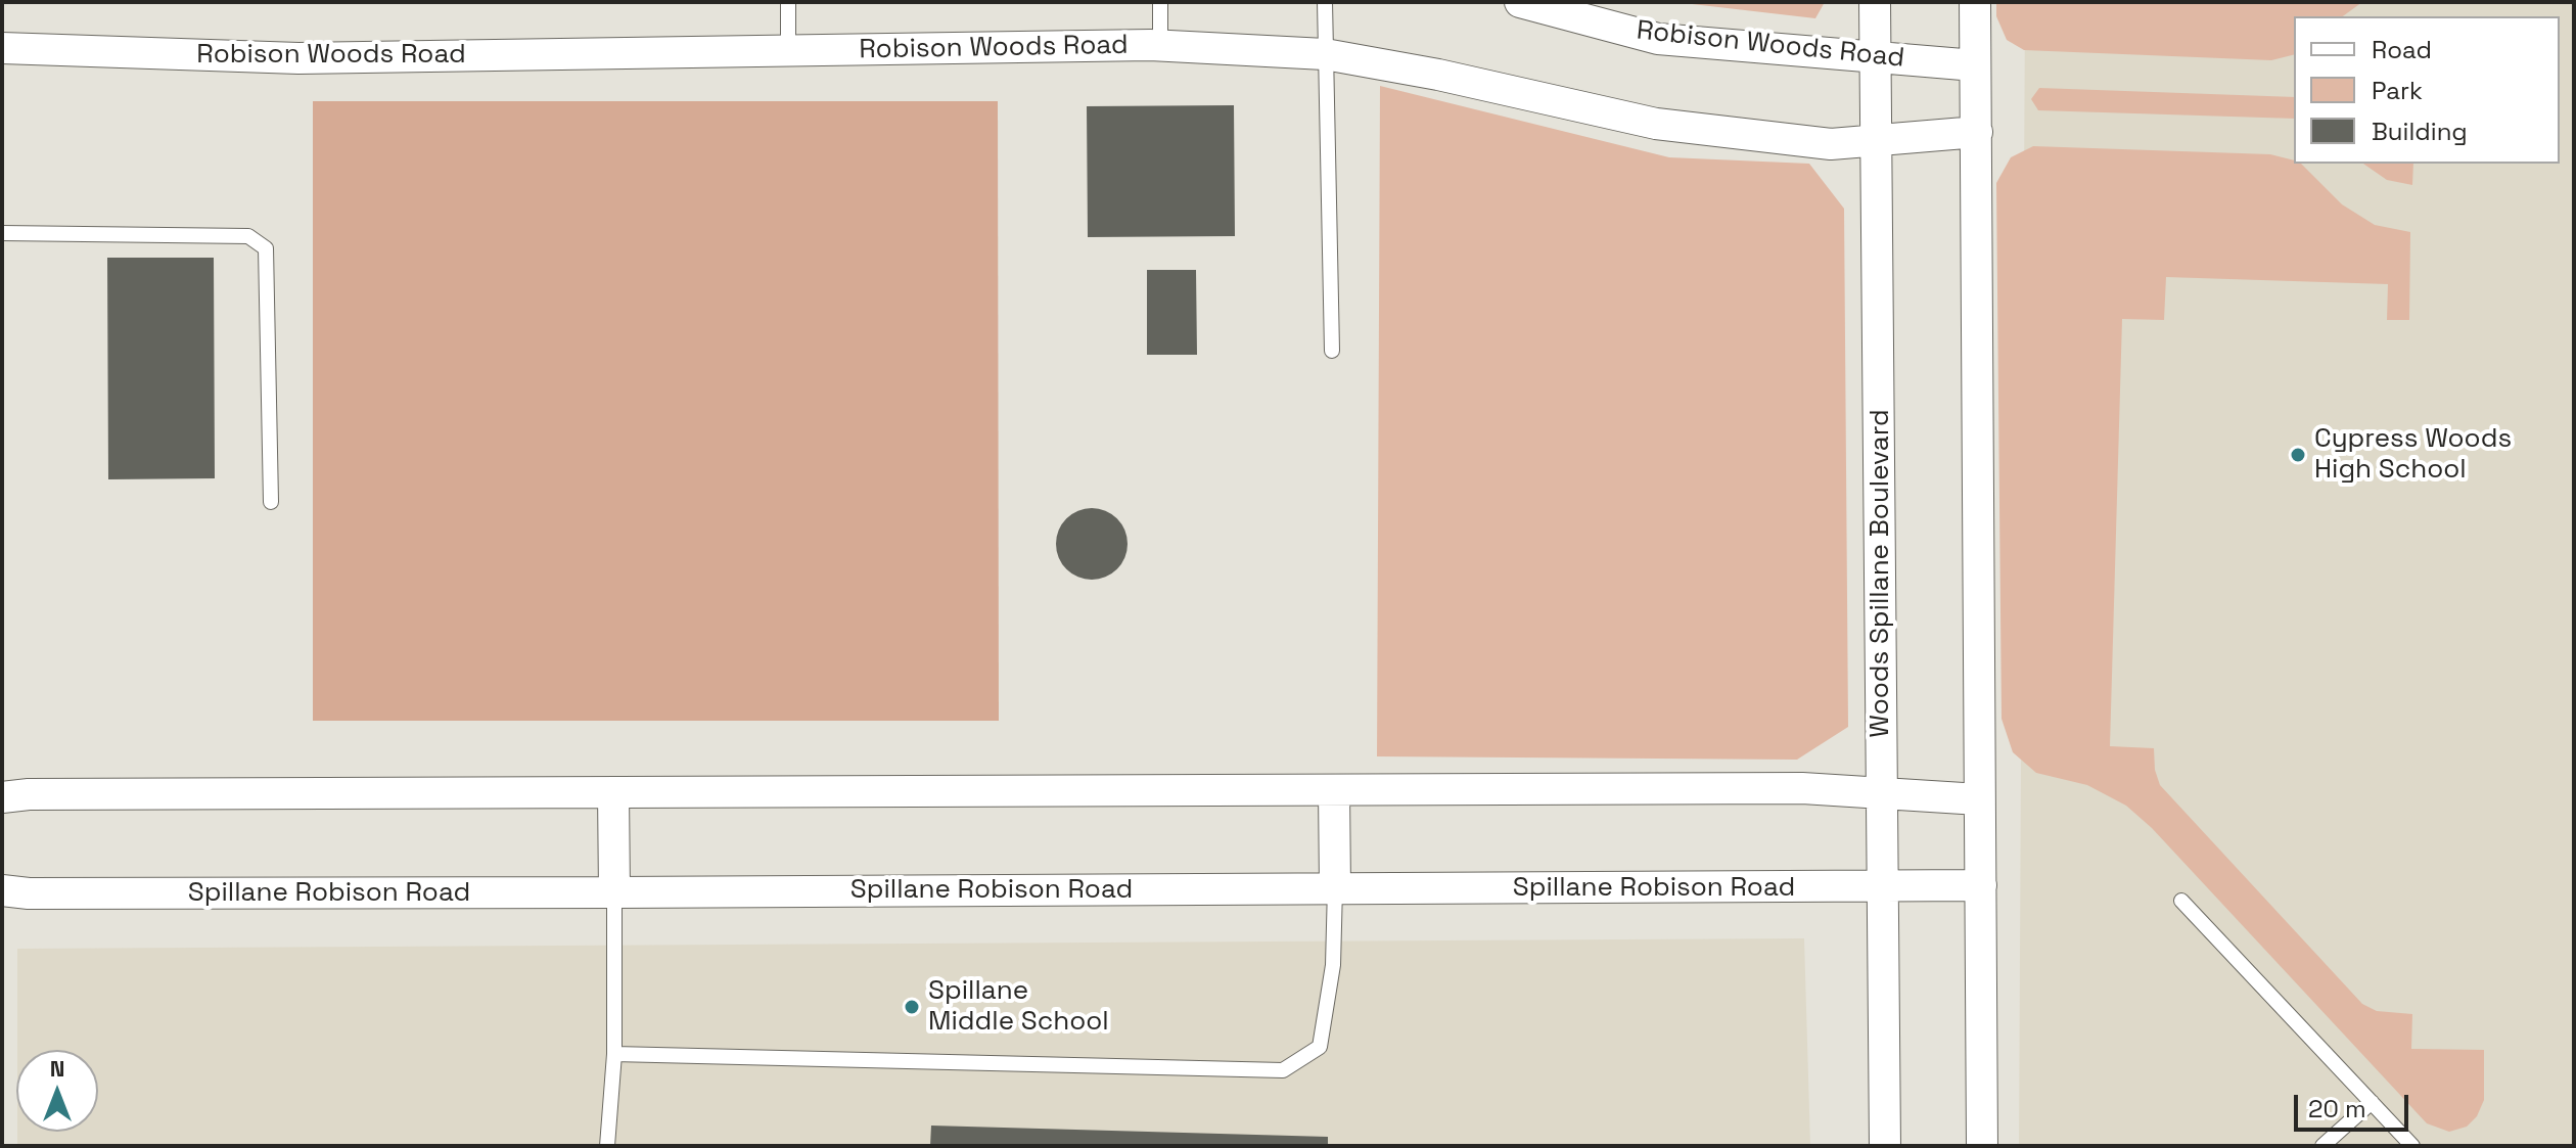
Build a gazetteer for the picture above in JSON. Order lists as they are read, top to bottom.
{
  "streets": {
    "street": ["Robison Woods Road", "Woods Spillane Boulevard", "Spillane Robison Road"]
  },
  "crossings": [
    ["Robison Woods Road", "Woods Spillane Boulevard"],
    ["Woods Spillane Boulevard", "Spillane Robison Road"]
  ],
  "places": ["Cypress Woods High School", "Spillane Middle School"],
  "legend": ["Road", "Park", "Building"],
  "scale_bar": "20 m",
  "north": "top"
}
